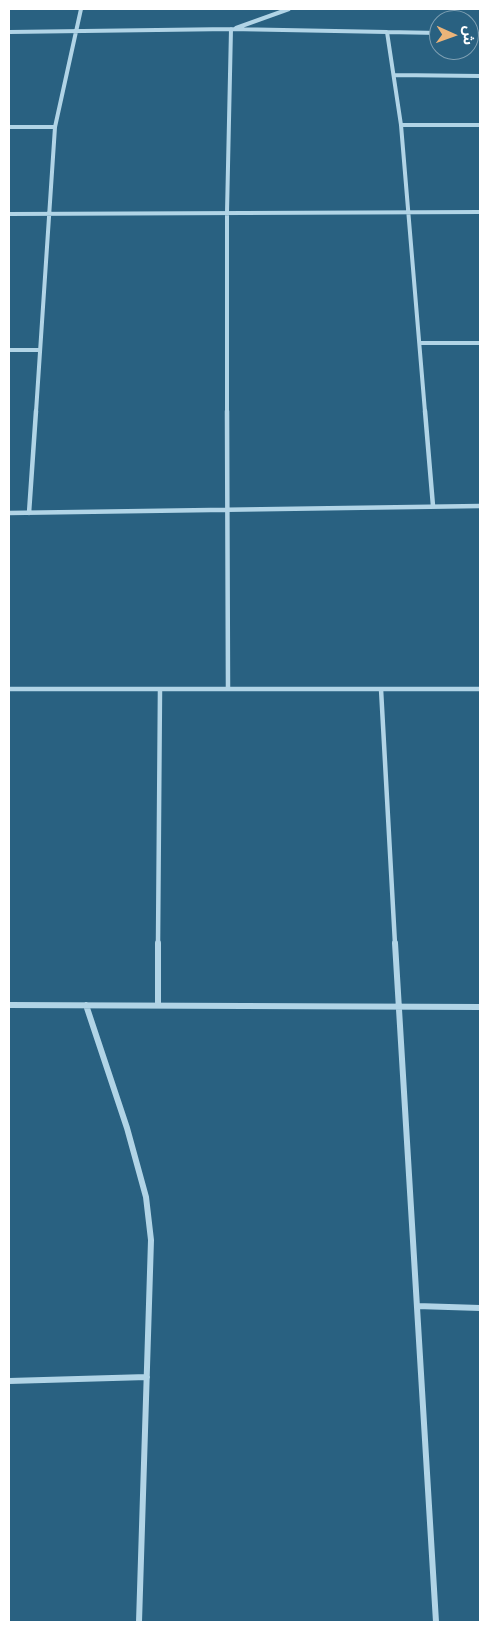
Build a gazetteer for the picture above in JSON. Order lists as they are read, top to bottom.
{
  "north": "right"
}
